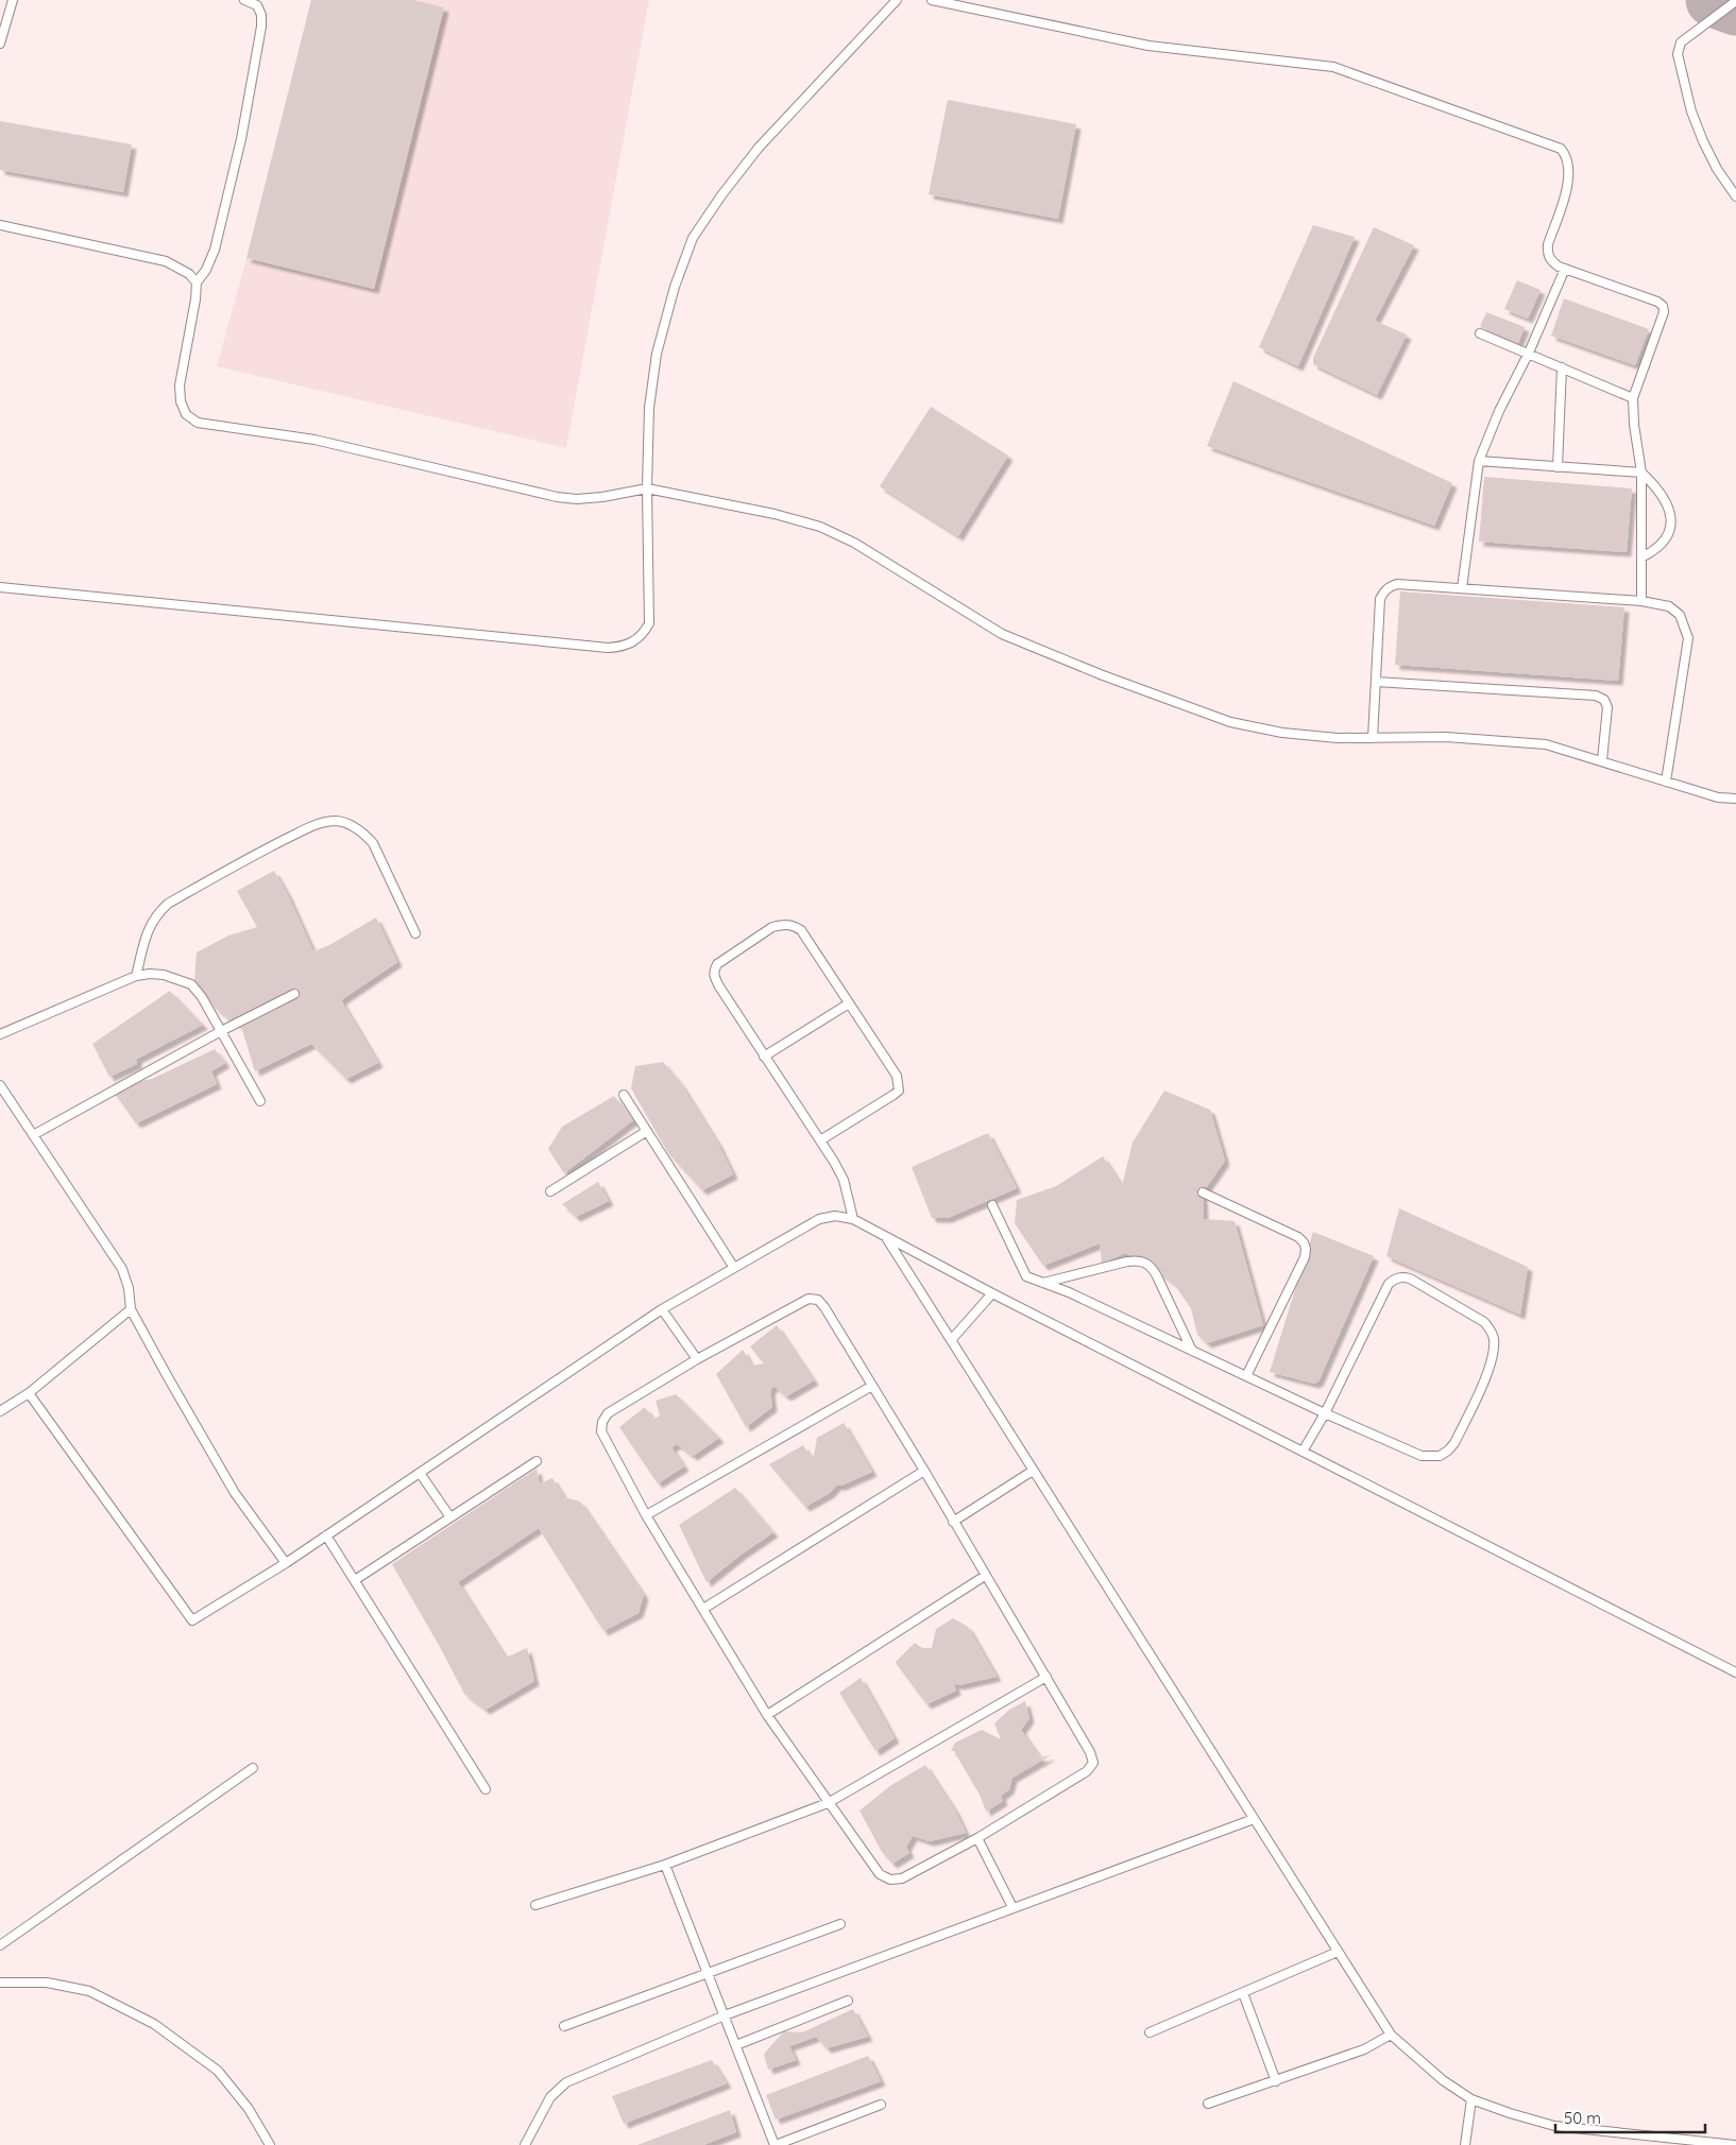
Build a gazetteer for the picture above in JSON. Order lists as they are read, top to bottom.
{
  "scale_bar": "50 m"
}
